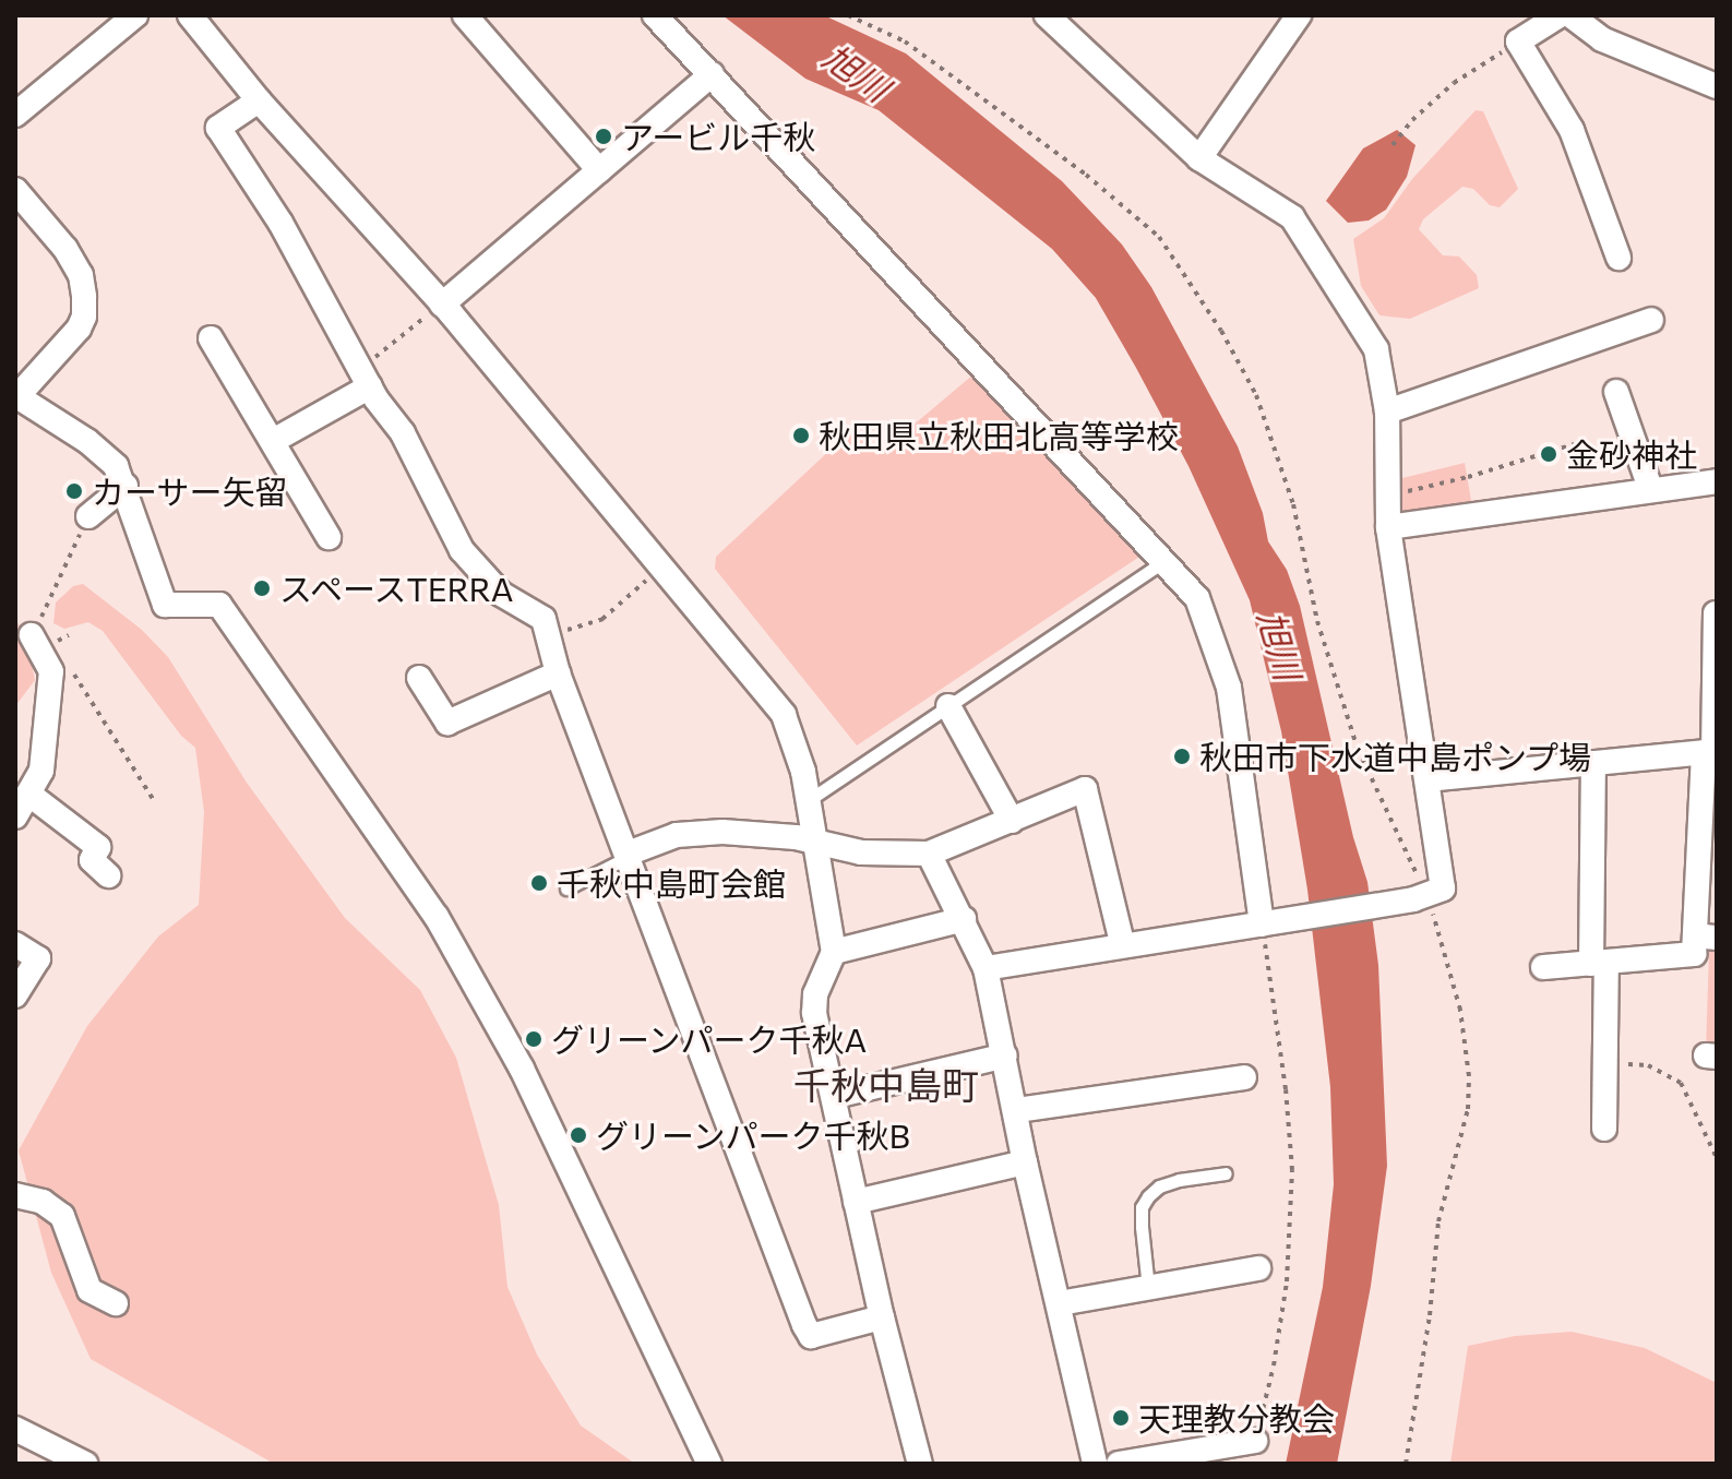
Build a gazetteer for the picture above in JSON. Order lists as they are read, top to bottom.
{
  "districts": ["千秋中島町"],
  "water": ["旭川"],
  "places": [
    "アービル千秋",
    "秋田県立秋田北高等学校",
    "金砂神社",
    "カーサー矢留",
    "スペースTERRA",
    "秋田市下水道中島ポンプ場",
    "千秋中島町会館",
    "グリーンパーク千秋A",
    "グリーンパーク千秋B",
    "天理教分教会"
  ]
}
